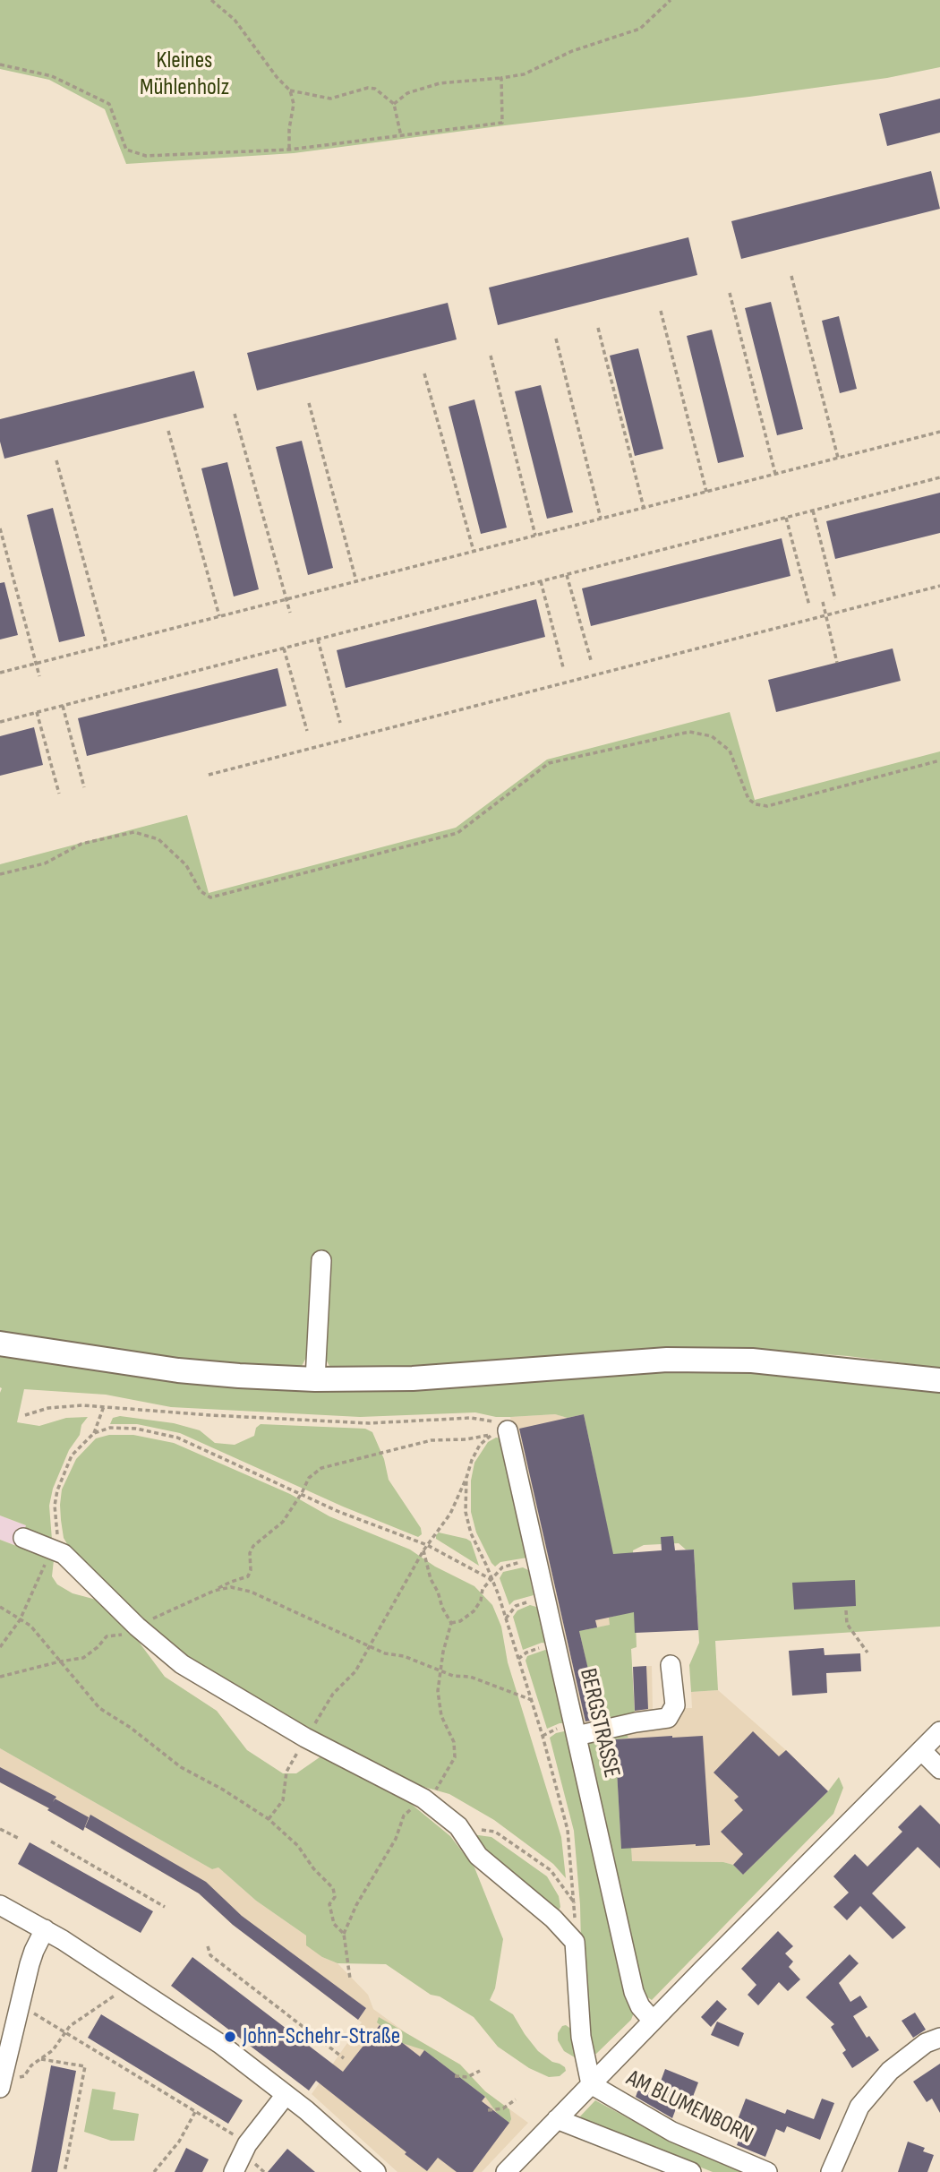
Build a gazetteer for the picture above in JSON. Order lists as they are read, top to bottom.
{
  "streets": {
    "street": ["BERGSTRASSE", "AM BLUMENBORN"]
  },
  "parks": ["Kleines Mühlenholz"],
  "places": ["John-Schehr-Straße"]
}
